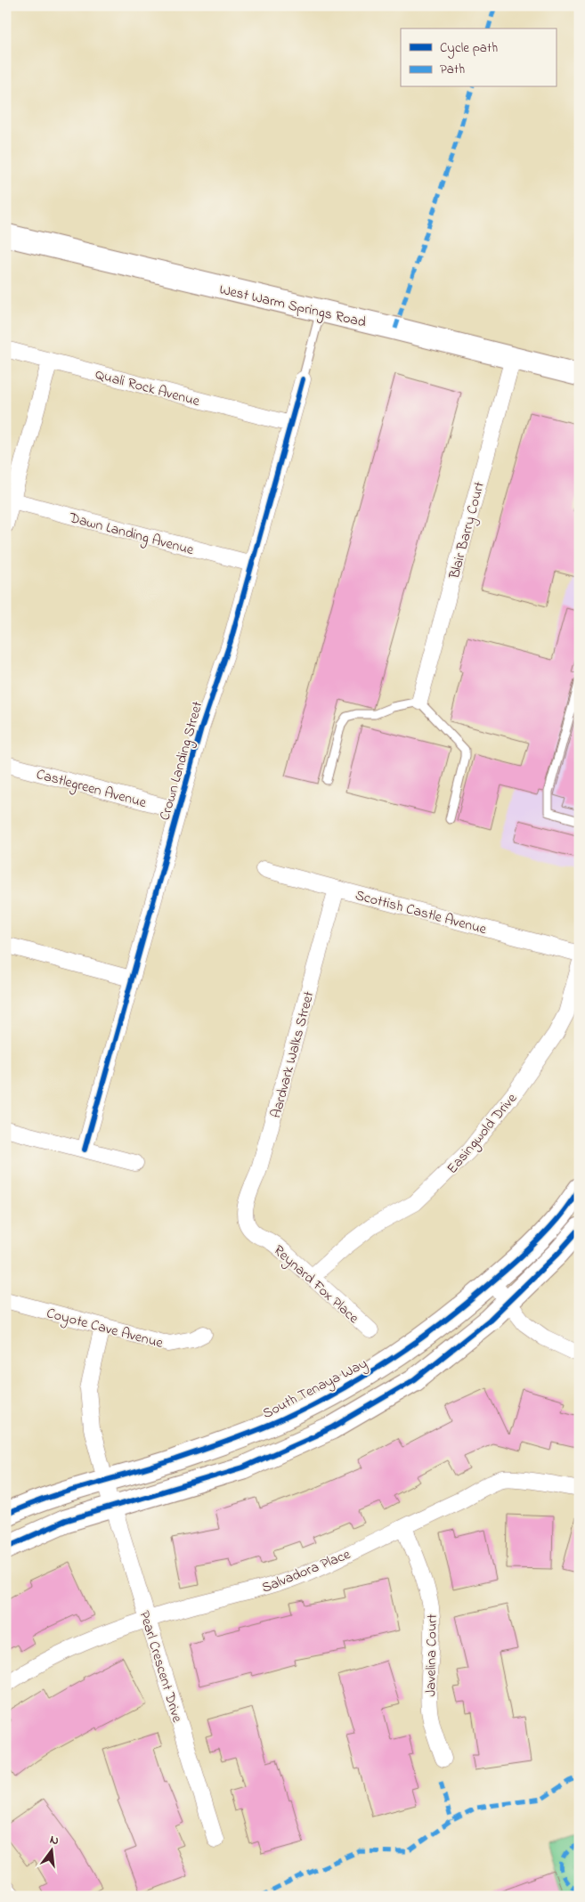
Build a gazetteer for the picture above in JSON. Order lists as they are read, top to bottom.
{
  "streets": {
    "street": [
      "West Warm Springs Road",
      "Quali Rock Avenue",
      "Blair Barry Court",
      "Dawn Landing Avenue",
      "Crown Landing Street",
      "Castlegreen Avenue",
      "Scottish Castle Avenue",
      "Aardvark Walks Street",
      "Easingwold Drive",
      "Reynard Fox Place",
      "Coyote Cave Avenue",
      "South Tenaya Way",
      "Salvadora Place",
      "Javelina Court",
      "Pearl Crescent Drive"
    ]
  },
  "crossings": [
    ["West Warm Springs Road", "Blair Barry Court"],
    ["Quali Rock Avenue", "Crown Landing Street"],
    ["Dawn Landing Avenue", "Crown Landing Street"],
    ["Crown Landing Street", "Castlegreen Avenue"],
    ["Scottish Castle Avenue", "Aardvark Walks Street"],
    ["Aardvark Walks Street", "Reynard Fox Place"],
    ["Easingwold Drive", "Reynard Fox Place"],
    ["Coyote Cave Avenue", "Pearl Crescent Drive"],
    ["South Tenaya Way", "Pearl Crescent Drive"],
    ["Salvadora Place", "Javelina Court"],
    ["Salvadora Place", "Pearl Crescent Drive"]
  ],
  "legend": ["Cycle path", "Path"],
  "north": "top"
}
